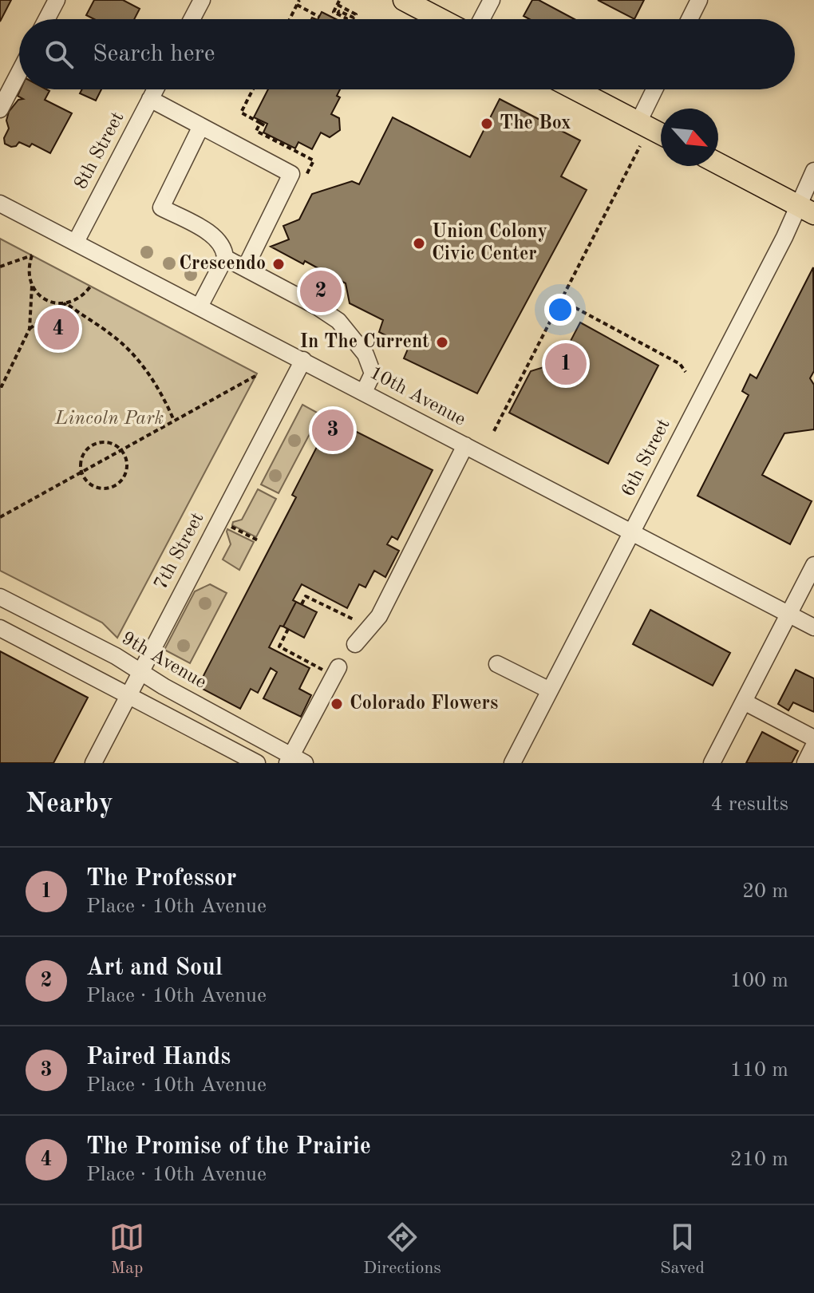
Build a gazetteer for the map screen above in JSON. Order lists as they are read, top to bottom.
{
  "streets": {
    "street": [
      "8th Street",
      "10th Avenue",
      "6th Street",
      "7th Street",
      "9th Avenue"
    ]
  },
  "crossings": [
    ["8th Street", "10th Avenue"],
    ["10th Avenue", "6th Street"],
    ["10th Avenue", "7th Street"],
    ["7th Street", "9th Avenue"]
  ],
  "parks": ["Lincoln Park"],
  "places": [
    "The Box",
    "Union Colony Civic Center",
    "Crescendo",
    "In The Current",
    "Colorado Flowers"
  ],
  "north": "bottom right",
  "page": {
    "search": "Search here",
    "pins": [
      "2",
      "4",
      "1",
      "3"
    ],
    "heading": ["Nearby", "4 results"],
    "list": [
      {
        "mark": "1",
        "name": "The Professor",
        "note": "Place · 10th Avenue",
        "value": "20 m"
      },
      {
        "mark": "2",
        "name": "Art and Soul",
        "note": "Place · 10th Avenue",
        "value": "100 m"
      },
      {
        "mark": "3",
        "name": "Paired Hands",
        "note": "Place · 10th Avenue",
        "value": "110 m"
      },
      {
        "mark": "4",
        "name": "The Promise of the Prairie",
        "note": "Place · 10th Avenue",
        "value": "210 m"
      }
    ],
    "nav": ["Map", "Directions", "Saved"]
  }
}
